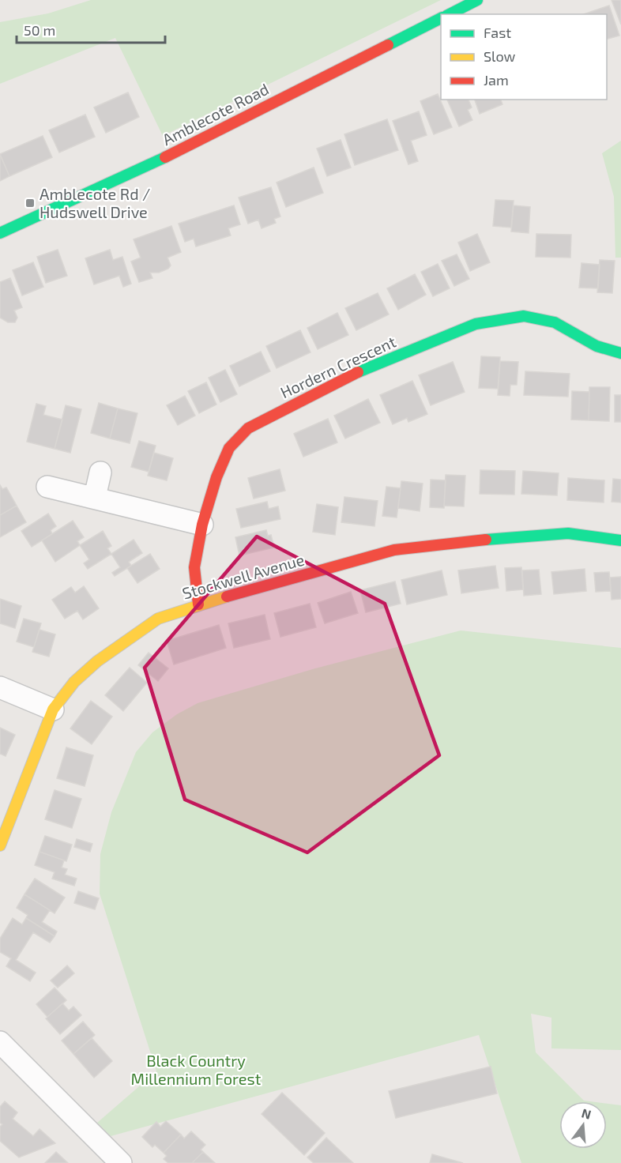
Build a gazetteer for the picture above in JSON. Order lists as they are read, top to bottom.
{
  "streets": {
    "street": ["Amblecote Road", "Hordern Crescent", "Stockwell Avenue"]
  },
  "crossings": [
    ["Hordern Crescent", "Stockwell Avenue"]
  ],
  "parks": ["Black Country Millennium Forest"],
  "places": {
    "transit": ["Amblecote Rd / Hudswell Drive"]
  },
  "legend": ["Fast", "Slow", "Jam"],
  "scale_bar": "50 m",
  "north": "top"
}
